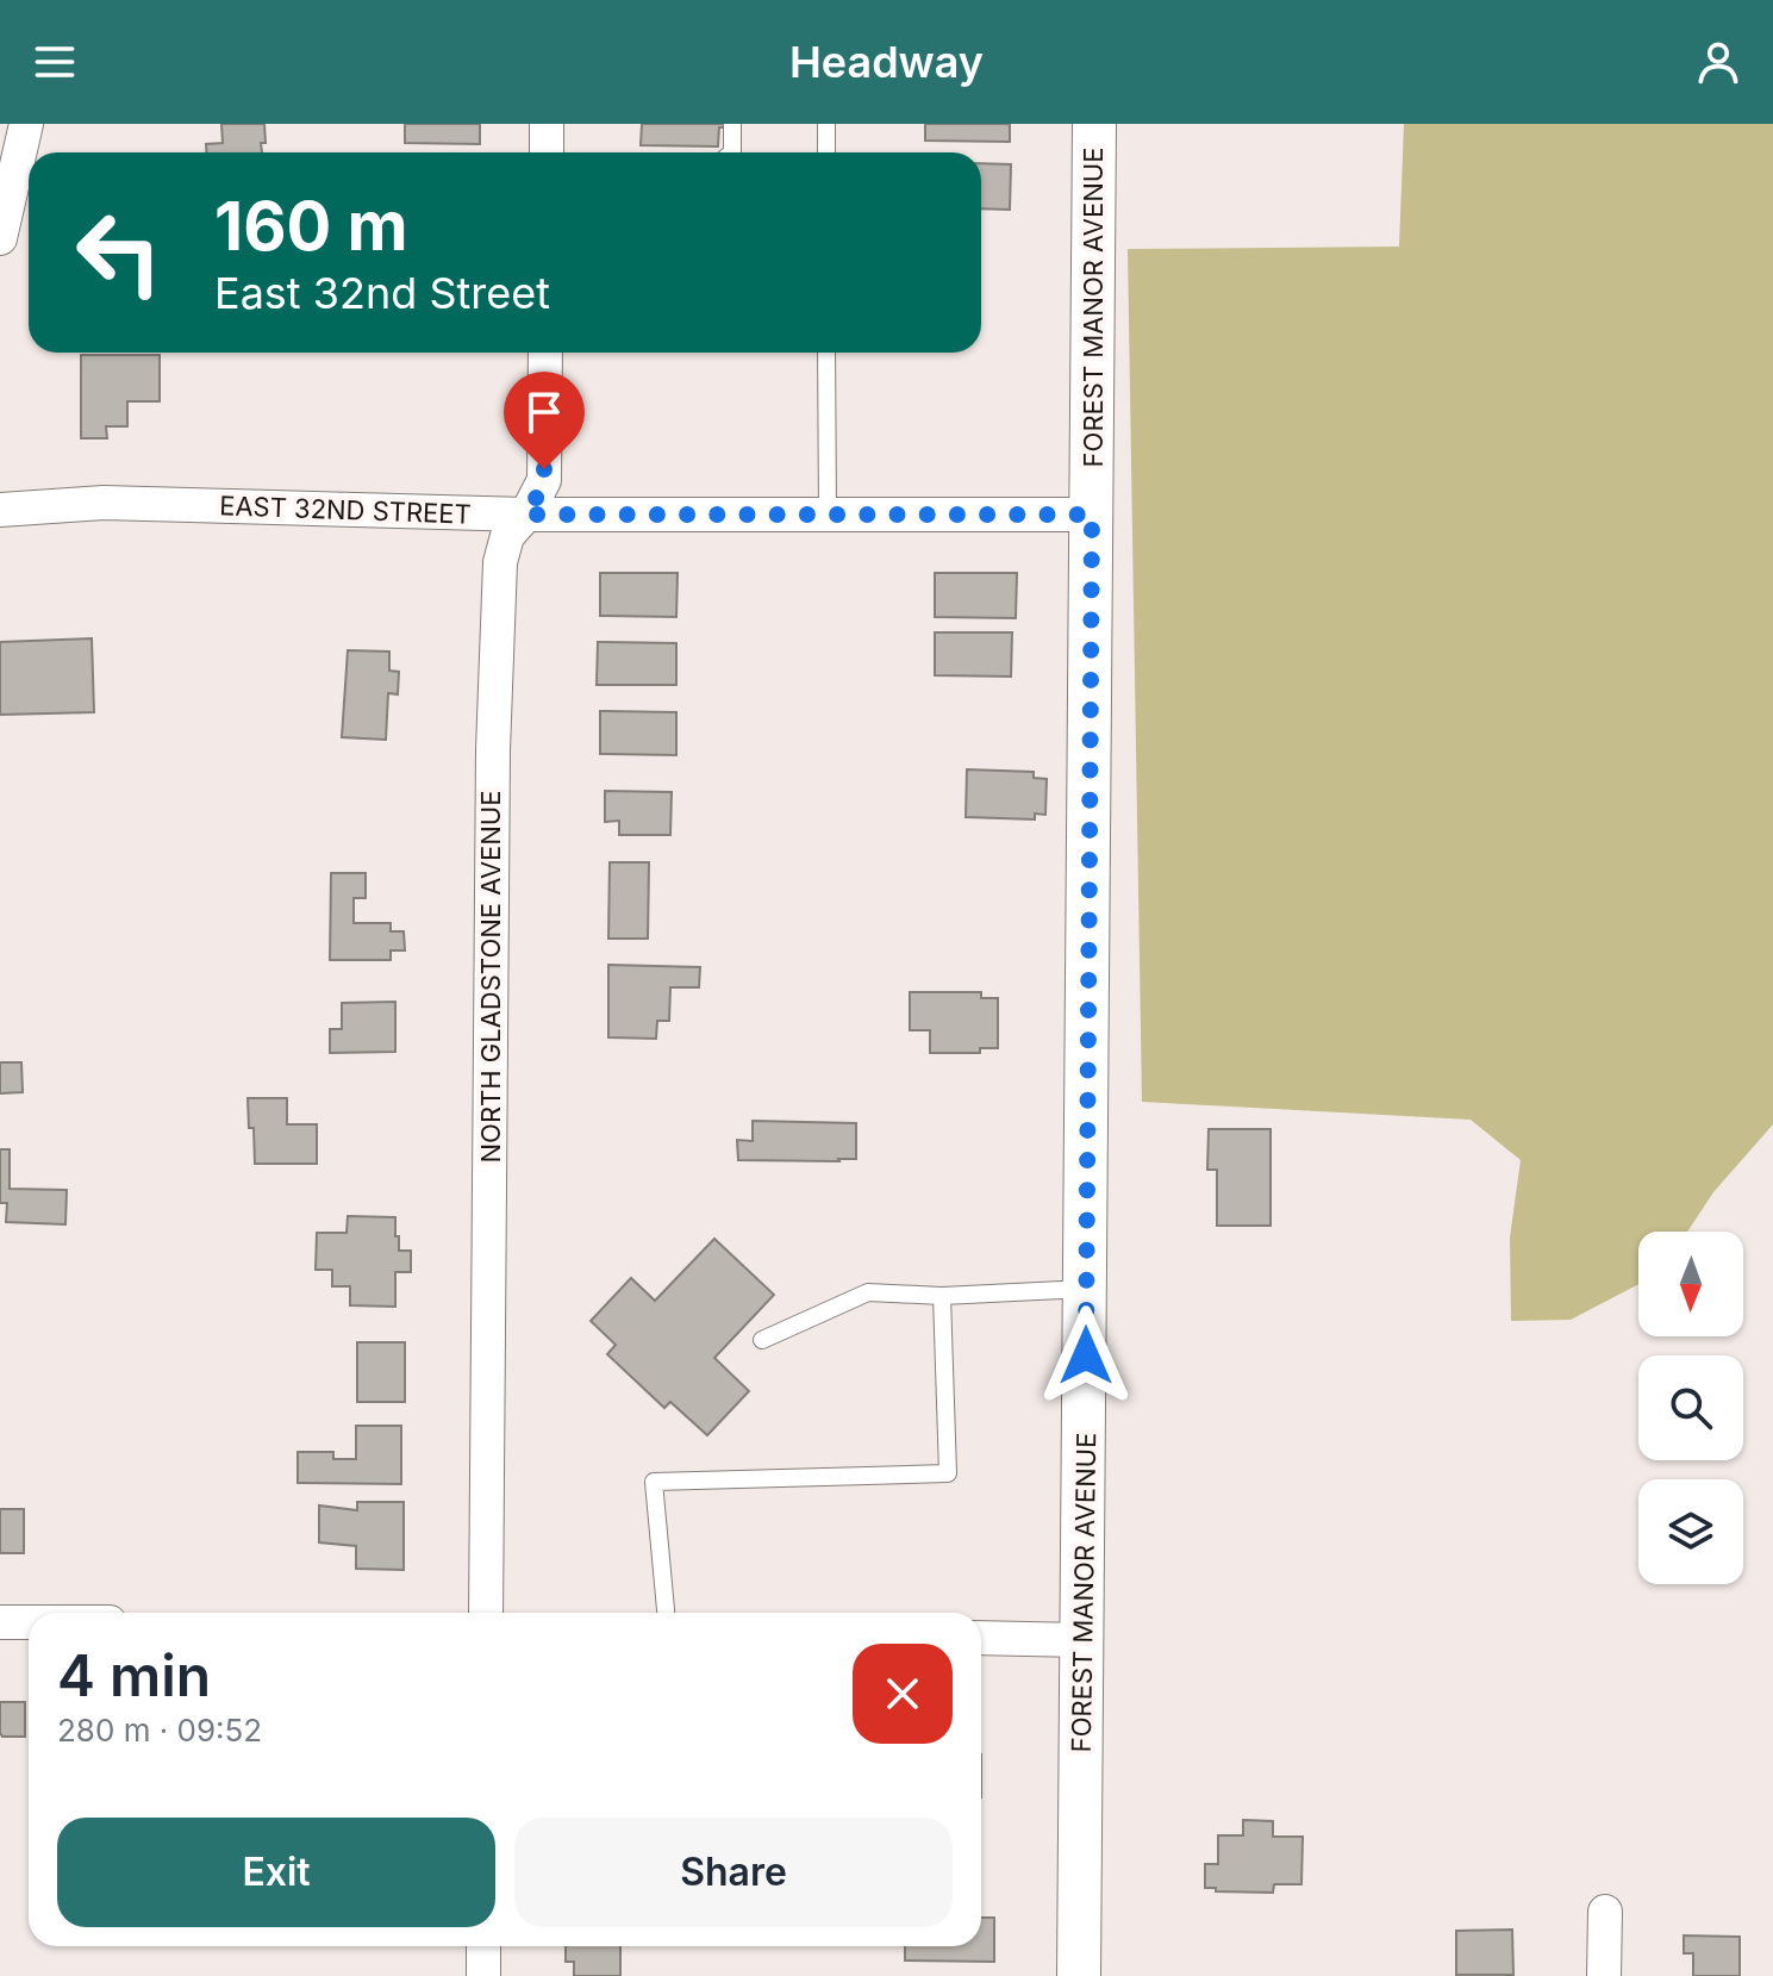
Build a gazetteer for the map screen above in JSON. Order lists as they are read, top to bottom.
{
  "streets": {
    "street": ["FOREST MANOR AVENUE", "EAST 32ND STREET", "NORTH GLADSTONE AVENUE"]
  },
  "crossings": [
    ["FOREST MANOR AVENUE", "EAST 32ND STREET"],
    ["EAST 32ND STREET", "NORTH GLADSTONE AVENUE"]
  ],
  "north": "bottom",
  "page": {
    "header": "Headway",
    "turn": ["160 m", "East 32nd Street"],
    "heading": ["4 min", "280 m · 09:52"],
    "buttons": ["Exit", "Share"]
  }
}
